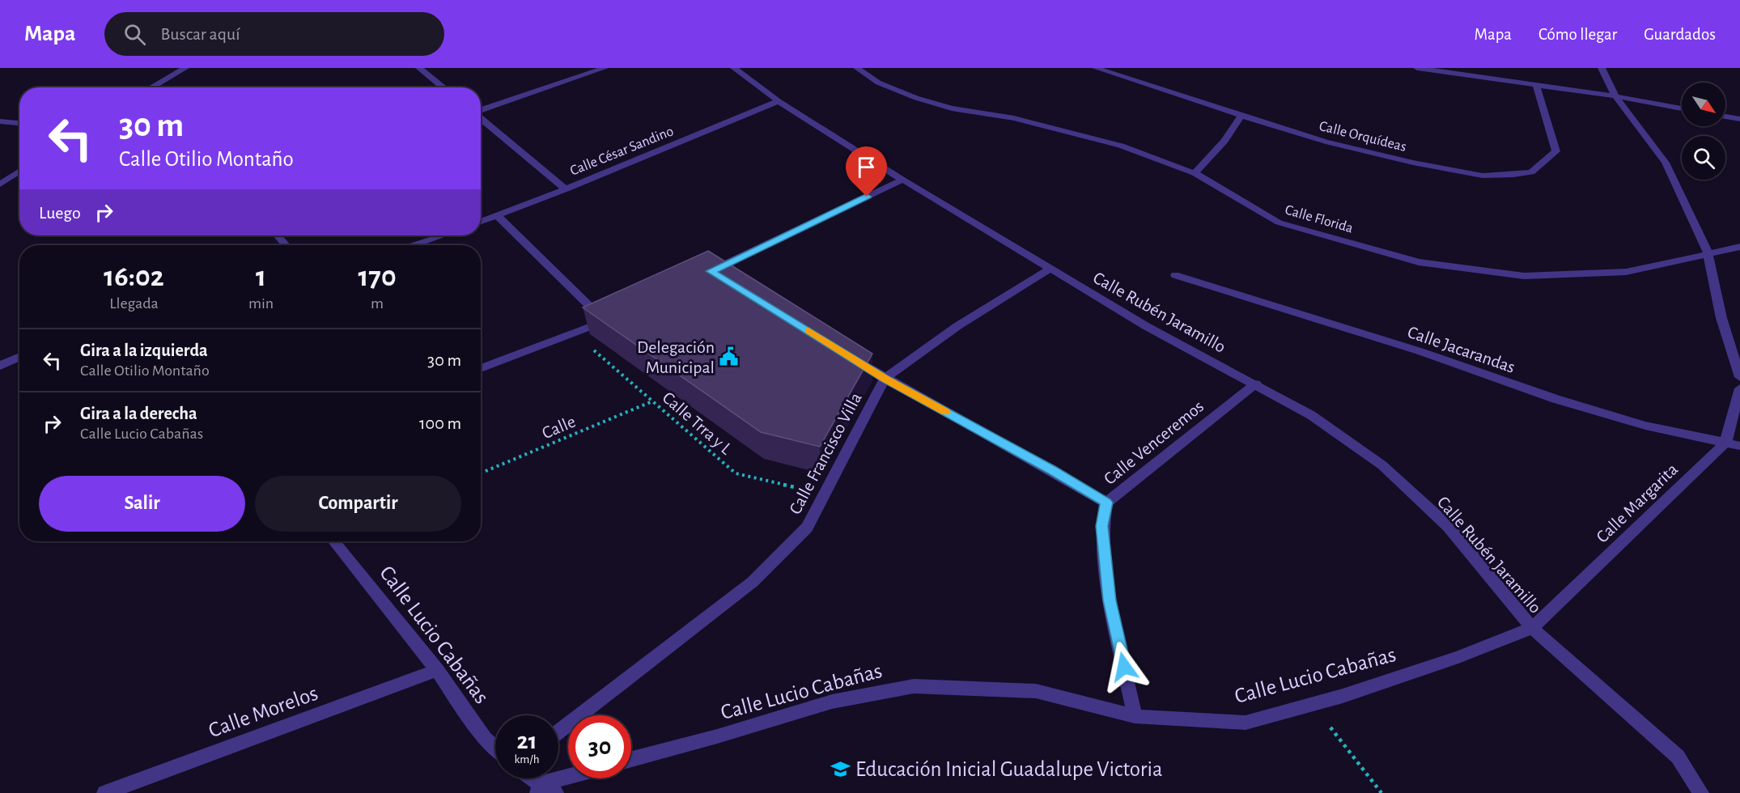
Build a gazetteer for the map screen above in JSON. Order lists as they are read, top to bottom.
{
  "streets": {
    "street": [
      "Calle Orquídeas",
      "Calle César Sandino",
      "Calle Florida",
      "Calle Rubén Jaramillo",
      "Calle Jacarandas",
      "Calle Venceremos",
      "Calle Francisco Villa",
      "Calle Margarita",
      "Calle Lucio Cabañas",
      "Calle Morelos"
    ],
    "path": ["Calle Trra y L", "Calle"]
  },
  "crossings": [
    ["Calle César Sandino", "Calle Rubén Jaramillo"],
    ["Calle Rubén Jaramillo", "Calle Venceremos"],
    ["Calle Rubén Jaramillo", "Calle Francisco Villa"],
    ["Calle Rubén Jaramillo", "Calle Margarita"],
    ["Calle Rubén Jaramillo", "Calle Lucio Cabañas"],
    ["Calle Jacarandas", "Calle Margarita"],
    ["Calle Trra y L", "Calle"],
    ["Calle Trra y L", "Calle Francisco Villa"],
    ["Calle Venceremos", "Calle Lucio Cabañas"],
    ["Calle Margarita", "Calle Lucio Cabañas"],
    ["Calle Lucio Cabañas", "Calle Morelos"]
  ],
  "places": {
    "public building": ["Delegación Municipal"],
    "school or university": ["Educación Inicial Guadalupe Victoria"]
  },
  "north": "bottom right",
  "page": {
    "header": "Mapa",
    "search": "Buscar aquí",
    "nav": ["Mapa", "Cómo llegar", "Guardados"],
    "turn": ["30 m", "Calle Otilio Montaño"],
    "then": "Luego",
    "eta": [
      "16:02",
      "Llegada",
      "1",
      "min",
      "170",
      "m"
    ],
    "list": [
      {
        "name": "Gira a la izquierda",
        "note": "Calle Otilio Montaño",
        "value": "30 m"
      },
      {
        "name": "Gira a la derecha",
        "note": "Calle Lucio Cabañas",
        "value": "100 m"
      }
    ],
    "buttons": ["Salir", "Compartir"],
    "speed": "21 km/h",
    "limit": "30"
  }
}
